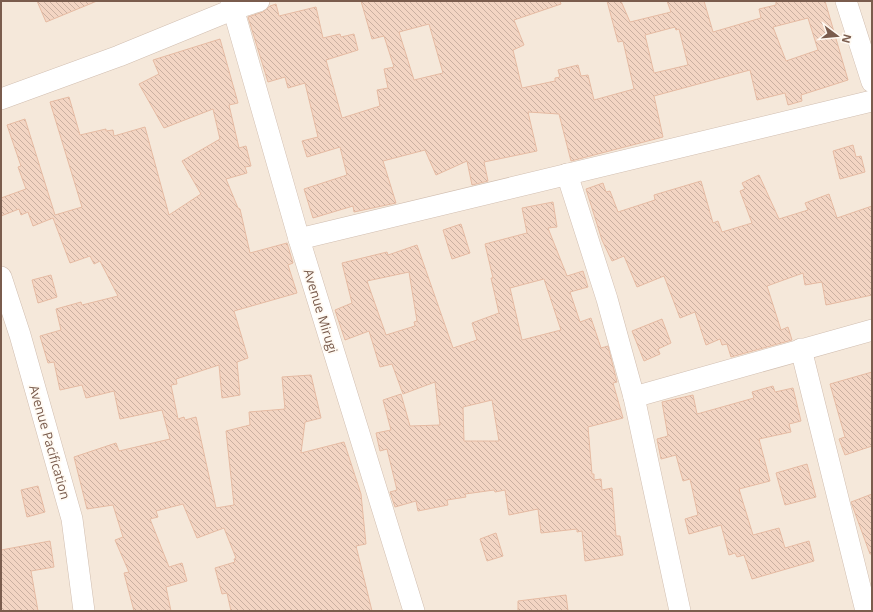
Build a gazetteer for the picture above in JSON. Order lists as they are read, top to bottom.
{
  "streets": {
    "street": ["Avenue Mirugi", "Avenue Pacification"]
  },
  "north": "right"
}
